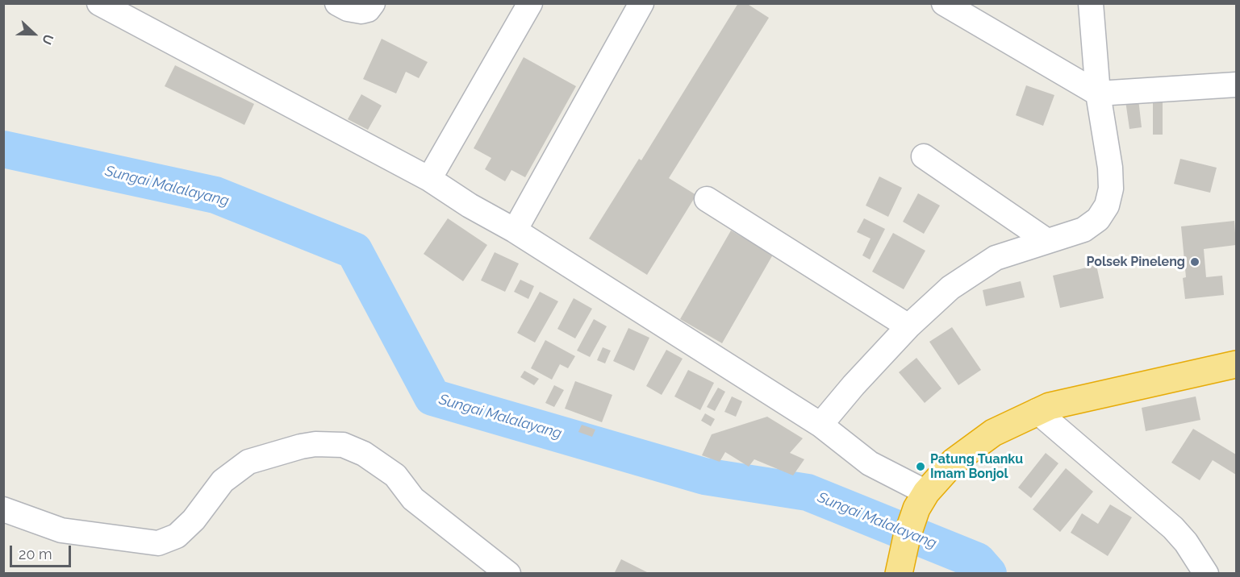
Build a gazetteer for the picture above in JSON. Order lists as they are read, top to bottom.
{
  "water": ["Sungai Malalayang"],
  "places": ["Polsek Pineleng", "Patung Tuanku Imam Bonjol"],
  "scale_bar": "20 m",
  "north": "right"
}
